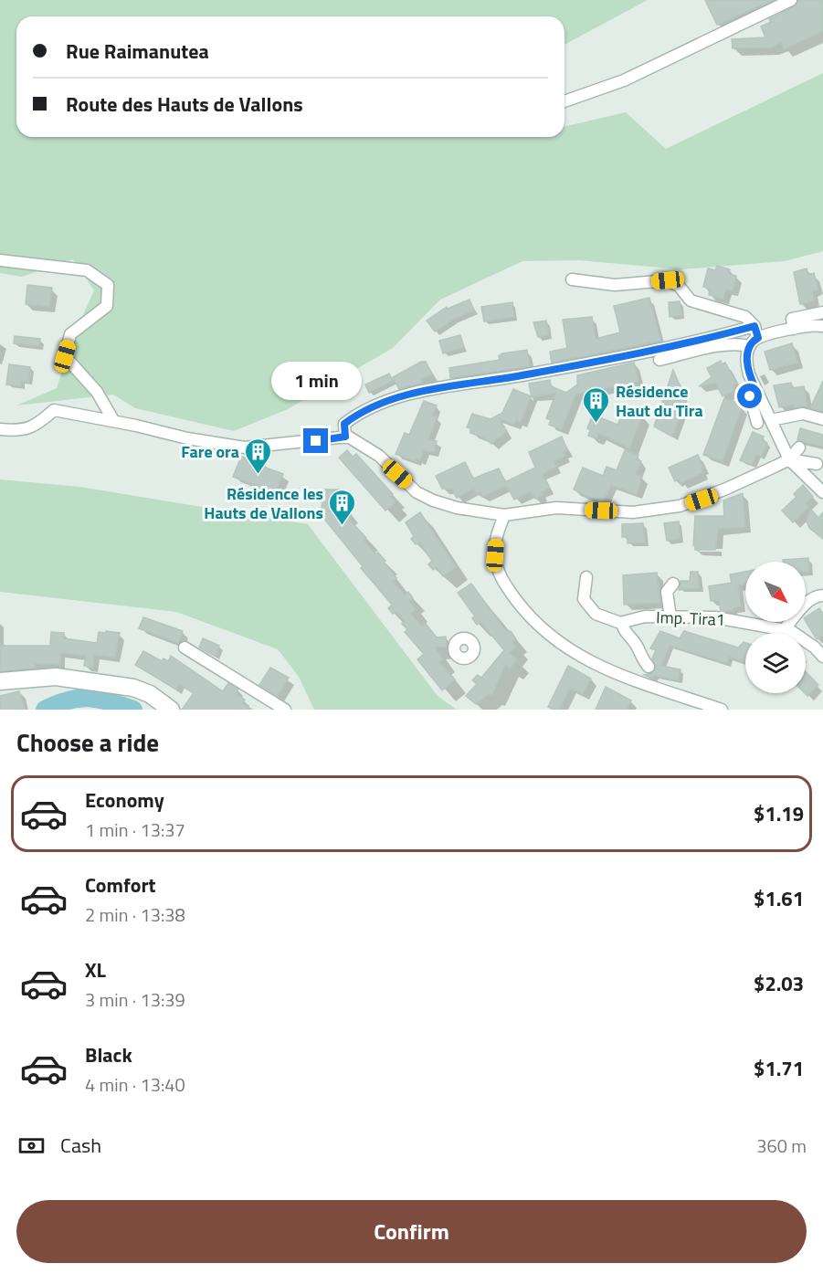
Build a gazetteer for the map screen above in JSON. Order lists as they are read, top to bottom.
{
  "streets": {
    "street": ["Imp. Tira1"]
  },
  "places": {
    "building": ["Résidence Haut du Tira", "Fare ora", "Résidence les Hauts de Vallons"]
  },
  "north": "bottom right",
  "page": {
    "banner": ["Rue Raimanutea", "Route des Hauts de Vallons"],
    "bubble": "1 min",
    "heading": "Choose a ride",
    "list": [
      {
        "name": "Economy",
        "note": "1 min · 13:37",
        "value": "$1.19"
      },
      {
        "name": "Comfort",
        "note": "2 min · 13:38",
        "value": "$1.61"
      },
      {
        "name": "XL",
        "note": "3 min · 13:39",
        "value": "$2.03"
      },
      {
        "name": "Black",
        "note": "4 min · 13:40",
        "value": "$1.71"
      }
    ],
    "pay": ["Cash", "360 m"],
    "buttons": "Confirm"
  }
}
